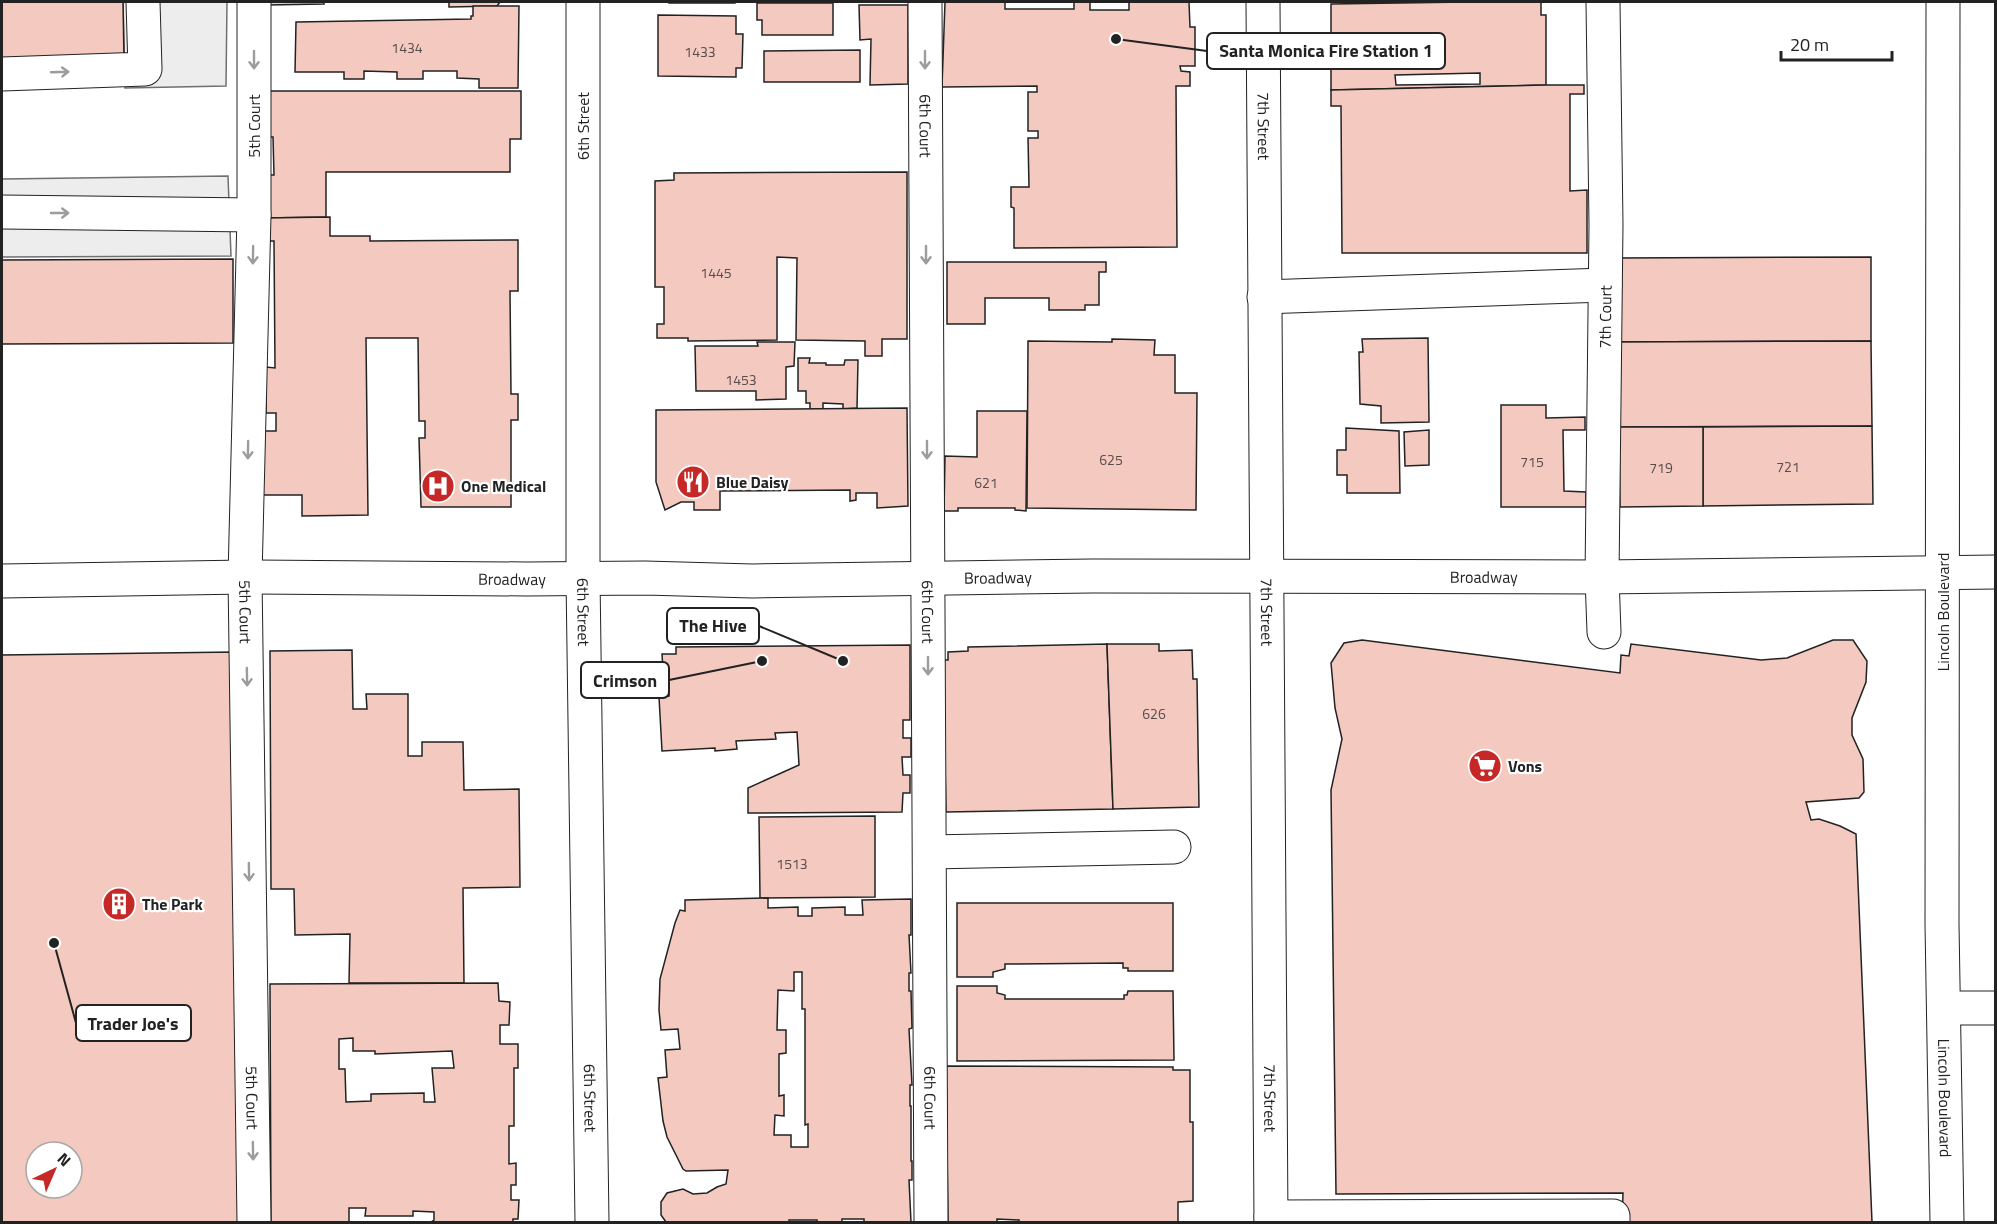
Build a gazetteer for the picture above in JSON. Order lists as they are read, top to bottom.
{
  "streets": {
    "street": [
      "5th Court",
      "6th Street",
      "6th Court",
      "7th Street",
      "7th Court",
      "Broadway",
      "Lincoln Boulevard"
    ]
  },
  "crossings": [
    ["5th Court", "Broadway"],
    ["6th Street", "Broadway"],
    ["6th Court", "Broadway"],
    ["7th Street", "Broadway"],
    ["7th Court", "Broadway"],
    ["Broadway", "Lincoln Boulevard"]
  ],
  "one_way": ["5th Court", "6th Court"],
  "places": {
    "other": [
      "Santa Monica Fire Station 1",
      "Crimson",
      "The Hive",
      "Trader Joe's"
    ],
    "restaurant": ["Blue Daisy"],
    "hospital": ["One Medical"],
    "supermarket": ["Vons"],
    "building": ["The Park"]
  },
  "house_numbers": [
    "1434",
    "1433",
    "1445",
    "1453",
    "625",
    "715",
    "721",
    "719",
    "621",
    "626",
    "1513"
  ],
  "scale_bar": "20 m",
  "north": "top right"
}
